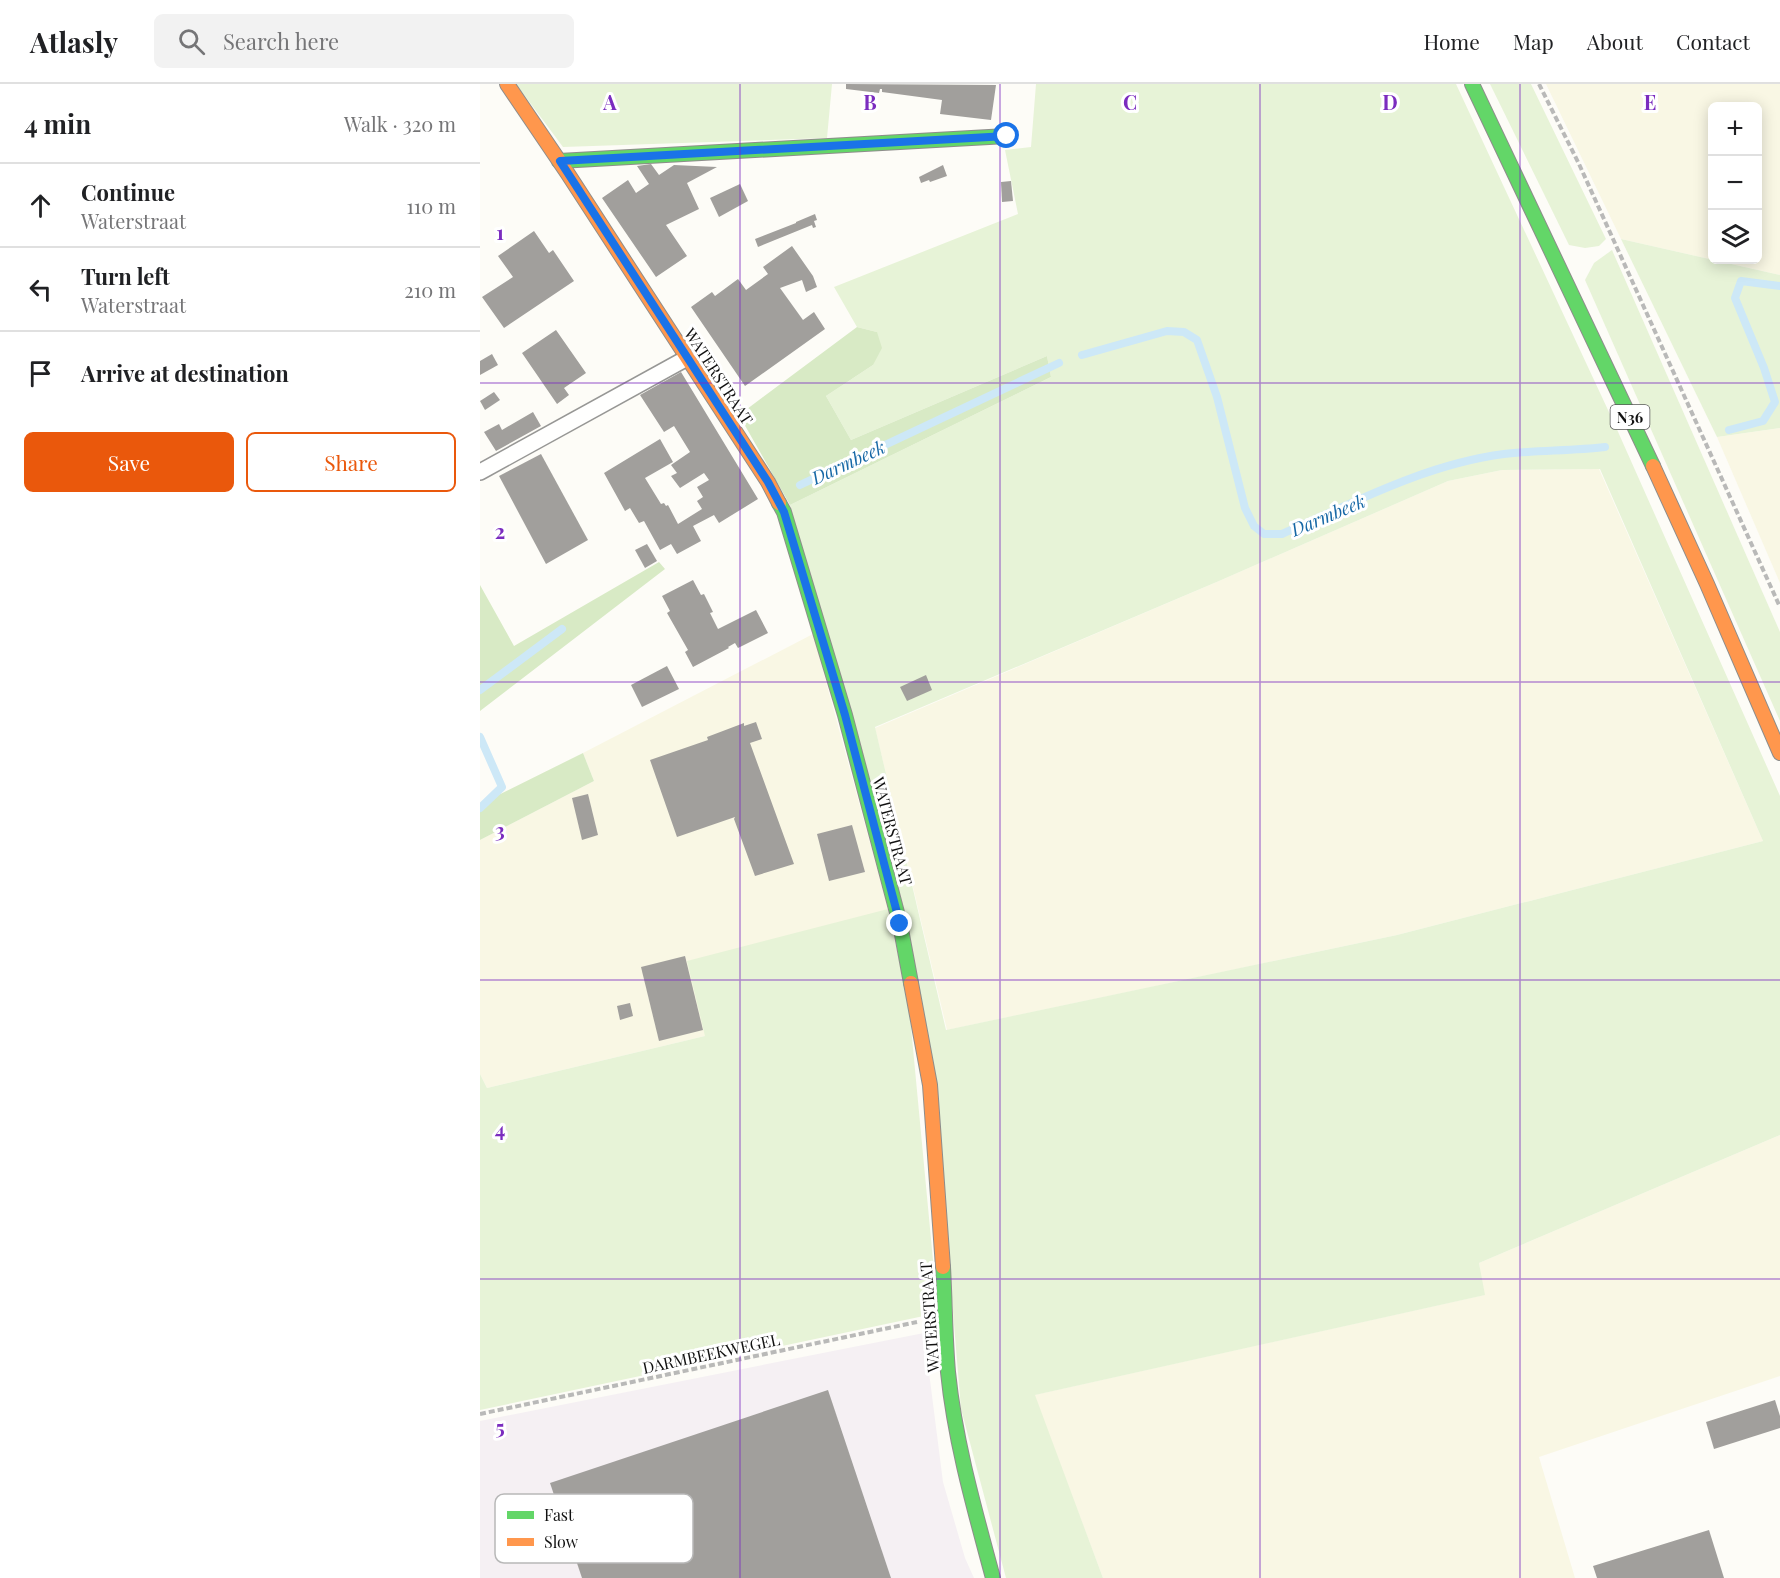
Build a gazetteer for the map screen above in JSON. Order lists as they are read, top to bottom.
{
  "streets": {
    "street": ["WATERSTRAAT", "N36"],
    "path": ["DARMBEEKWEGEL"]
  },
  "crossings": [
    ["WATERSTRAAT", "DARMBEEKWEGEL"]
  ],
  "water": ["Darmbeek"],
  "legend": ["Fast", "Slow"],
  "page": {
    "header": "Atlasly",
    "search": "Search here",
    "nav": [
      "Home",
      "Map",
      "About",
      "Contact"
    ],
    "heading": ["4 min", "Walk · 320 m"],
    "map_buttons": ["+", "−"],
    "list": [
      ["Continue", "Waterstraat", "110 m"],
      ["Turn left", "Waterstraat", "210 m"],
      "Arrive at destination"
    ],
    "buttons": ["Save", "Share"]
  },
  "grid": {
    "columns": [
      "A",
      "B",
      "C",
      "D",
      "E"
    ],
    "rows": [
      "1",
      "2",
      "3",
      "4",
      "5"
    ]
  }
}
